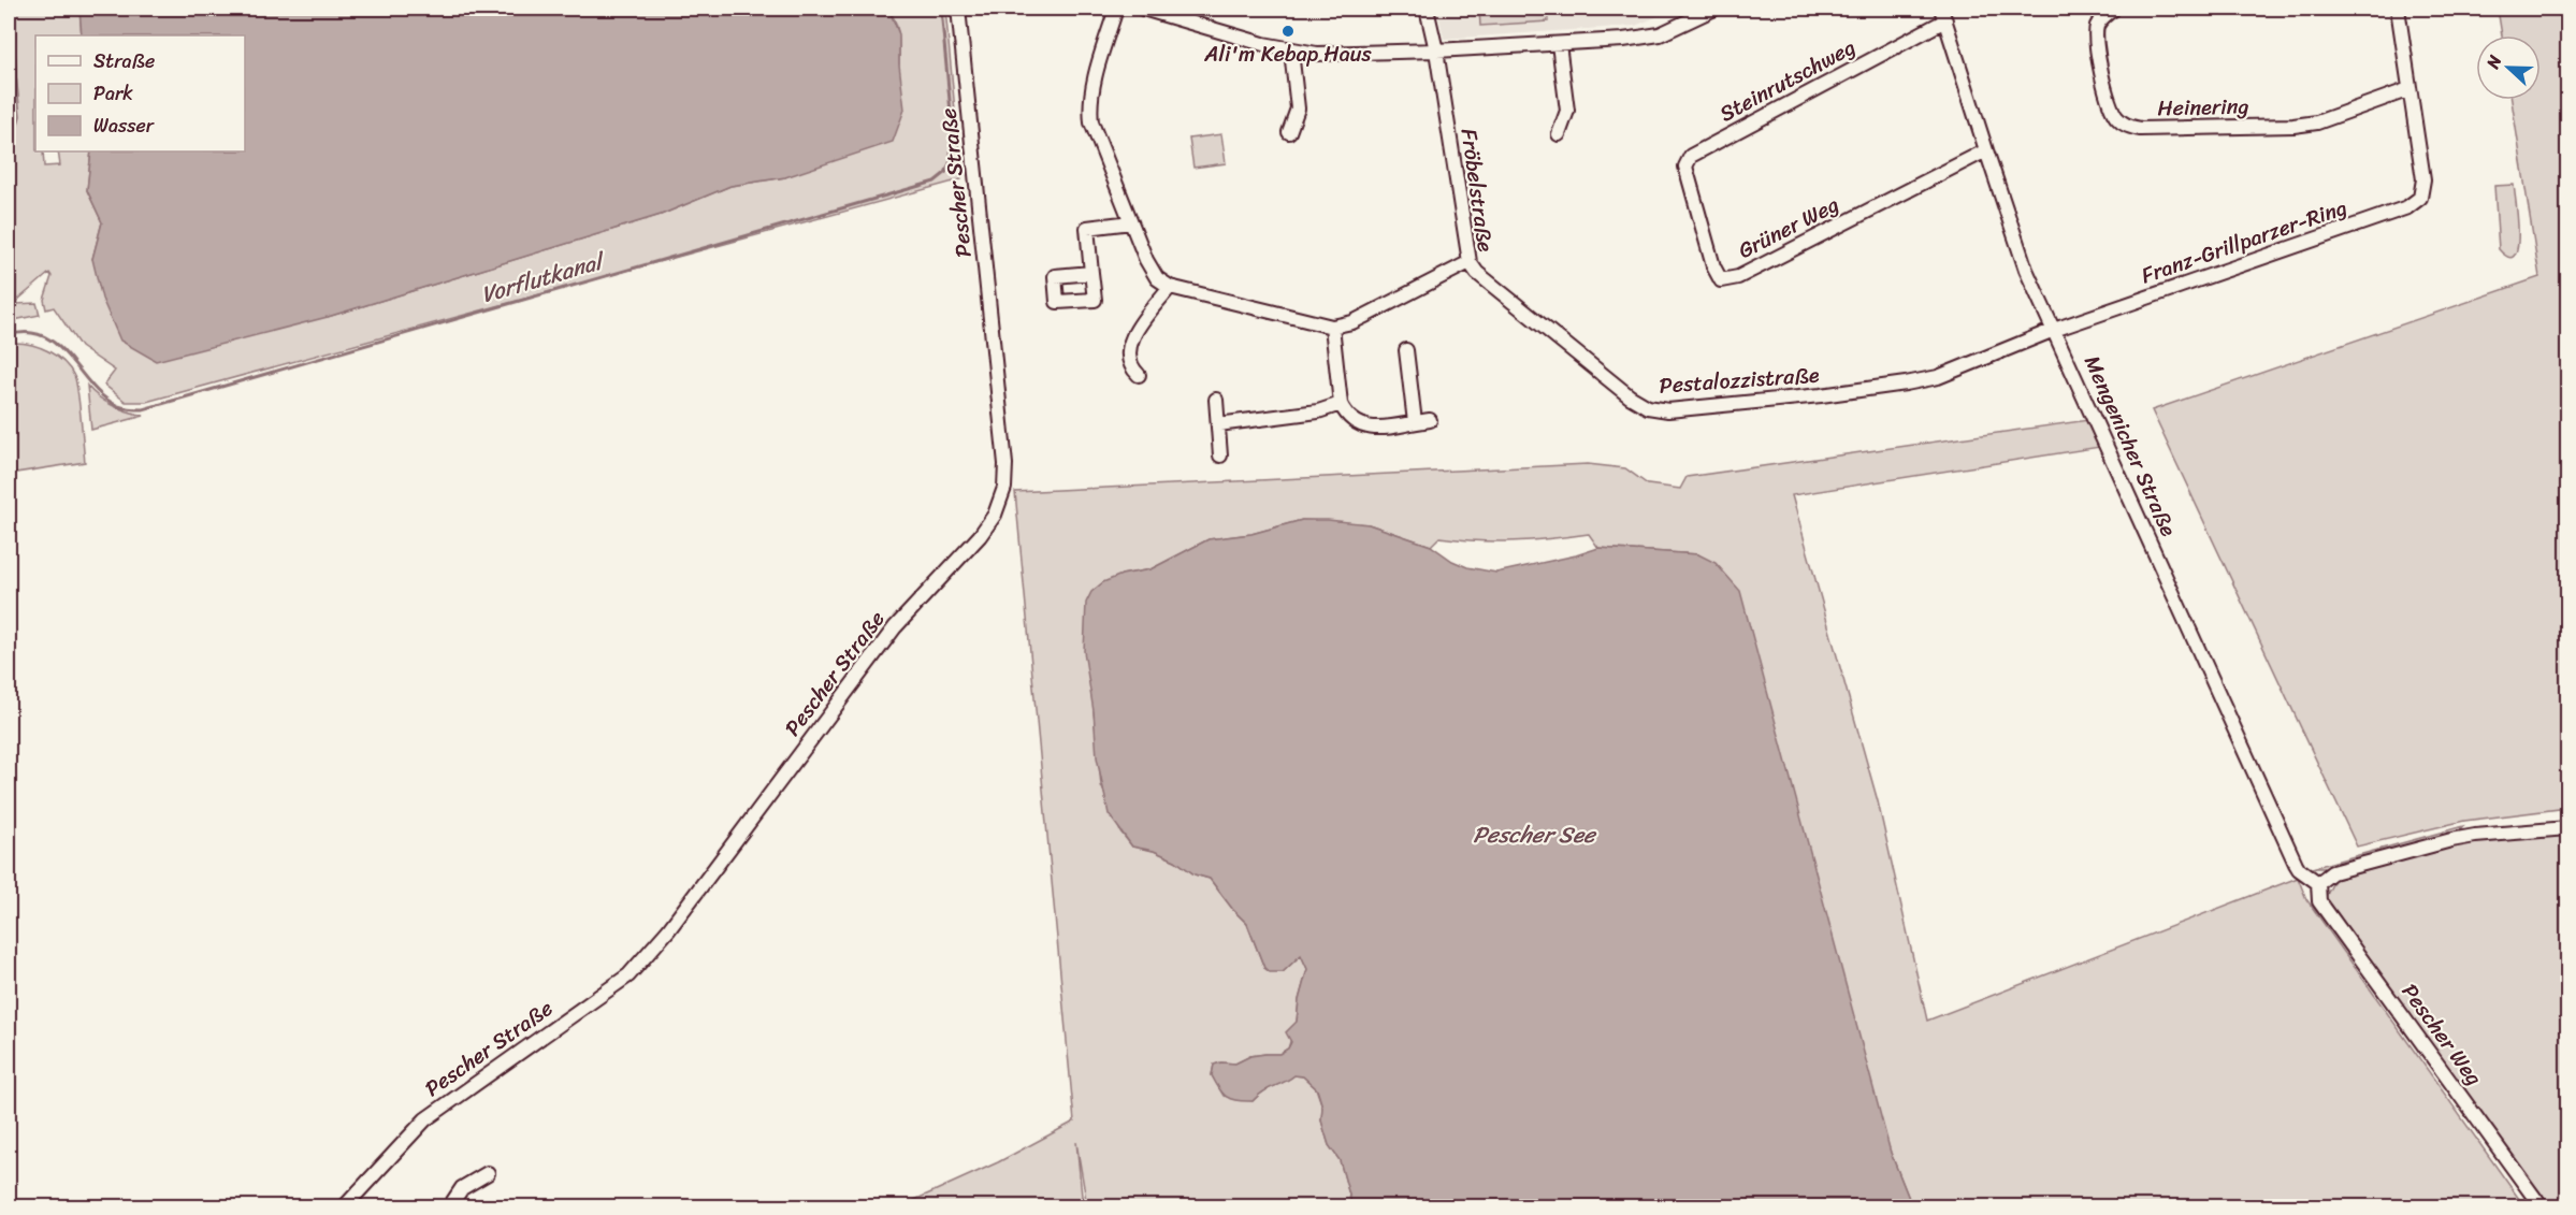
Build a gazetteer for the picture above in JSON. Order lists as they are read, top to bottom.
{
  "streets": {
    "street": [
      "Steinrutschweg",
      "Heinering",
      "Pescher Straße",
      "Fröbelstraße",
      "Grüner Weg",
      "Franz-Grillparzer-Ring",
      "Pestalozzistraße",
      "Mengenicher Straße",
      "Pescher Weg"
    ]
  },
  "crossings": [
    ["Steinrutschweg", "Grüner Weg"],
    ["Steinrutschweg", "Mengenicher Straße"],
    ["Heinering", "Franz-Grillparzer-Ring"],
    ["Fröbelstraße", "Pestalozzistraße"],
    ["Grüner Weg", "Mengenicher Straße"],
    ["Franz-Grillparzer-Ring", "Pestalozzistraße"],
    ["Franz-Grillparzer-Ring", "Mengenicher Straße"],
    ["Pestalozzistraße", "Mengenicher Straße"],
    ["Mengenicher Straße", "Pescher Weg"]
  ],
  "water": ["Vorflutkanal", "Pescher See"],
  "places": ["Ali'm Kebap Haus"],
  "legend": ["Straße", "Park", "Wasser"],
  "north": "left"
}
